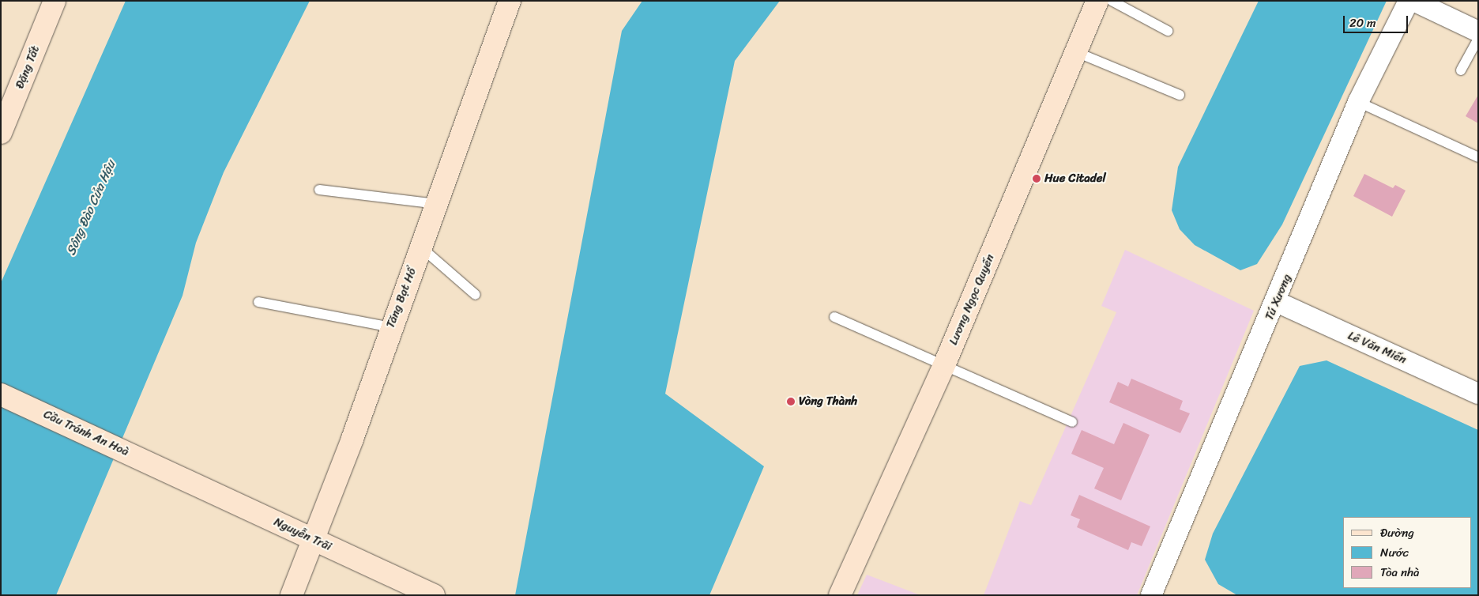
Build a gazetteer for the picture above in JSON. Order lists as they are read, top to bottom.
{
  "streets": {
    "street": [
      "Đặng Tất",
      "Tú Xương",
      "Tăng Bạt Hổ",
      "Lương Ngọc Quyến",
      "Lê Văn Miến",
      "Cầu Tránh An Hoà",
      "Nguyễn Trãi"
    ]
  },
  "crossings": [
    ["Tú Xương", "Lê Văn Miến"],
    ["Tăng Bạt Hổ", "Nguyễn Trãi"],
    ["Cầu Tránh An Hoà", "Nguyễn Trãi"]
  ],
  "water": ["Sông Đào Cửa Hậu"],
  "places": ["Hue Citadel", "Vòng Thành"],
  "legend": ["Đường", "Nước", "Tòa nhà"],
  "scale_bar": "20 m"
}
